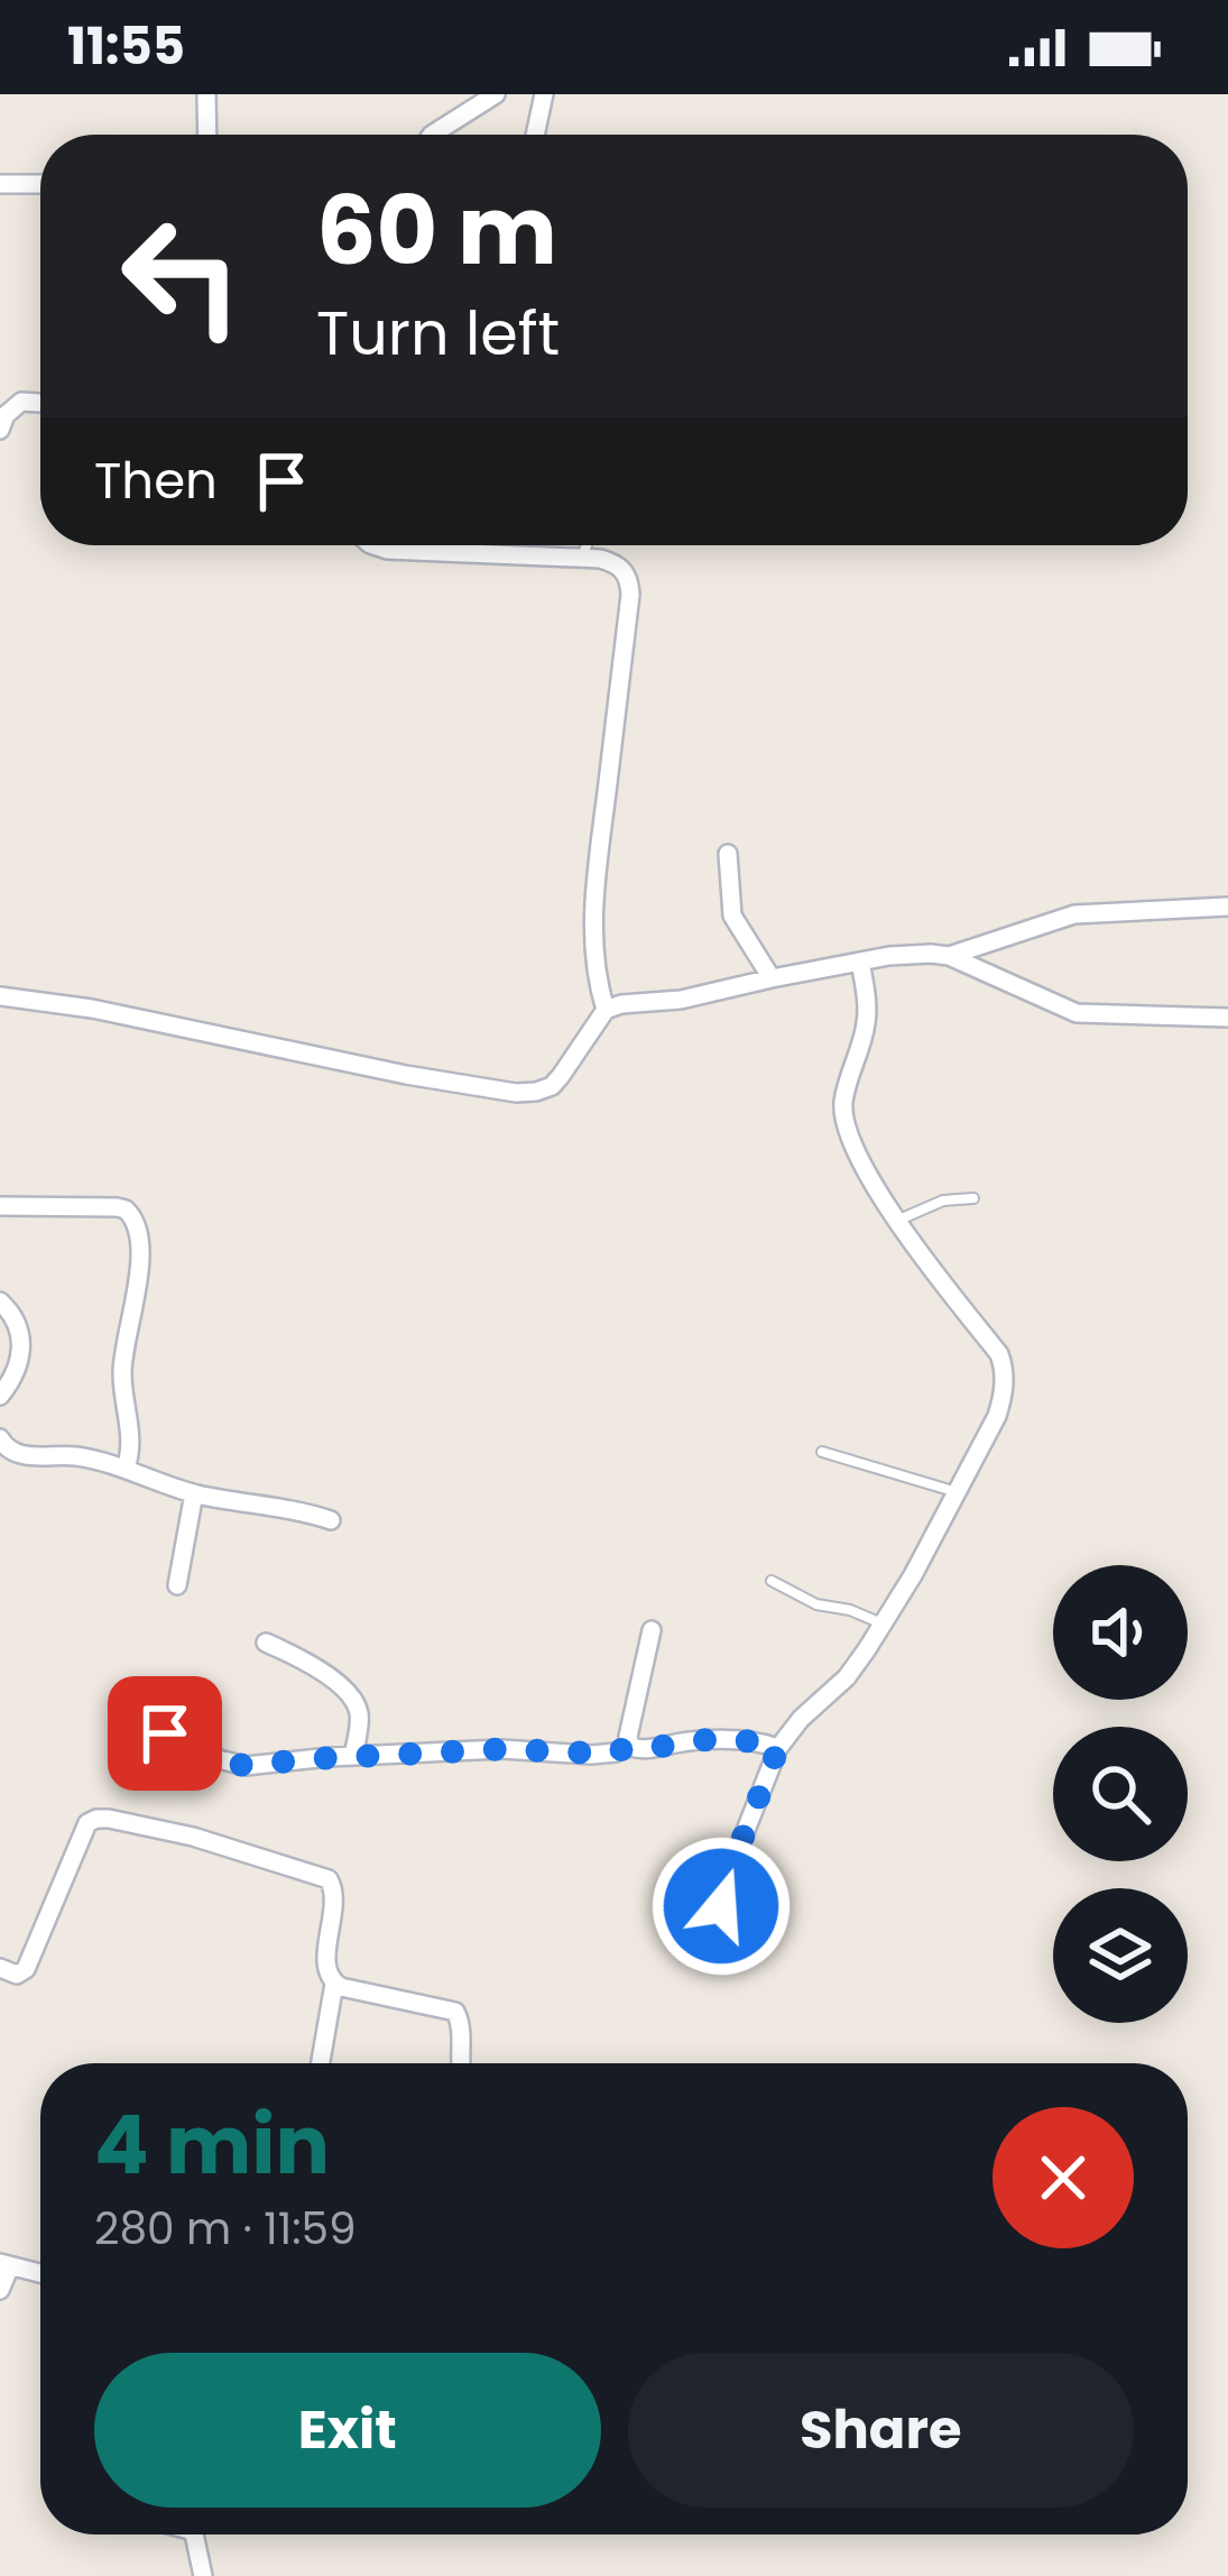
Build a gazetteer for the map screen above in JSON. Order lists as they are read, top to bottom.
{
  "page": {
    "status": "11:55",
    "turn": ["60 m", "Turn left"],
    "then": "Then",
    "heading": ["4 min", "280 m · 11:59"],
    "buttons": ["Exit", "Share"]
  }
}
